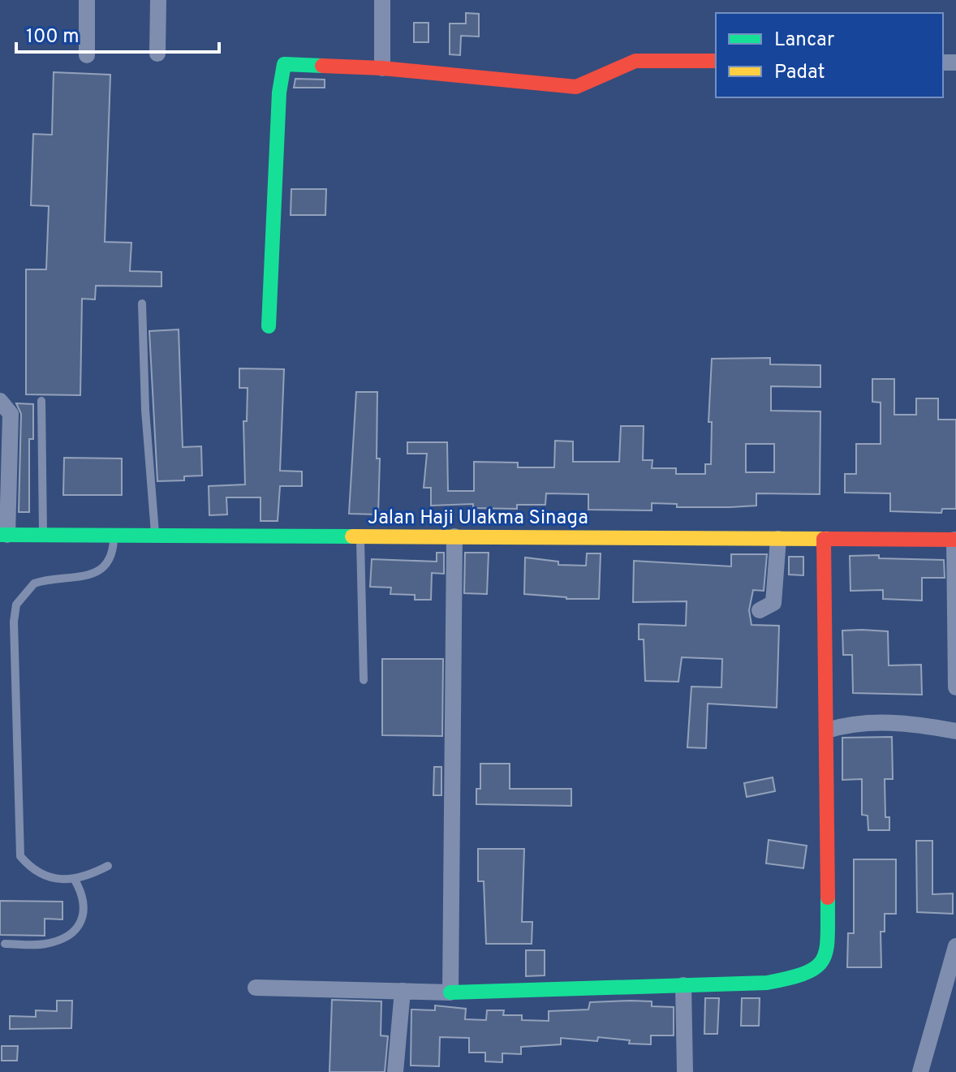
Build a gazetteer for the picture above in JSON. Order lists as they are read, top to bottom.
{
  "streets": {
    "street": ["Jalan Haji Ulakma Sinaga"]
  },
  "legend": ["Lancar", "Padat"],
  "scale_bar": "100 m"
}
